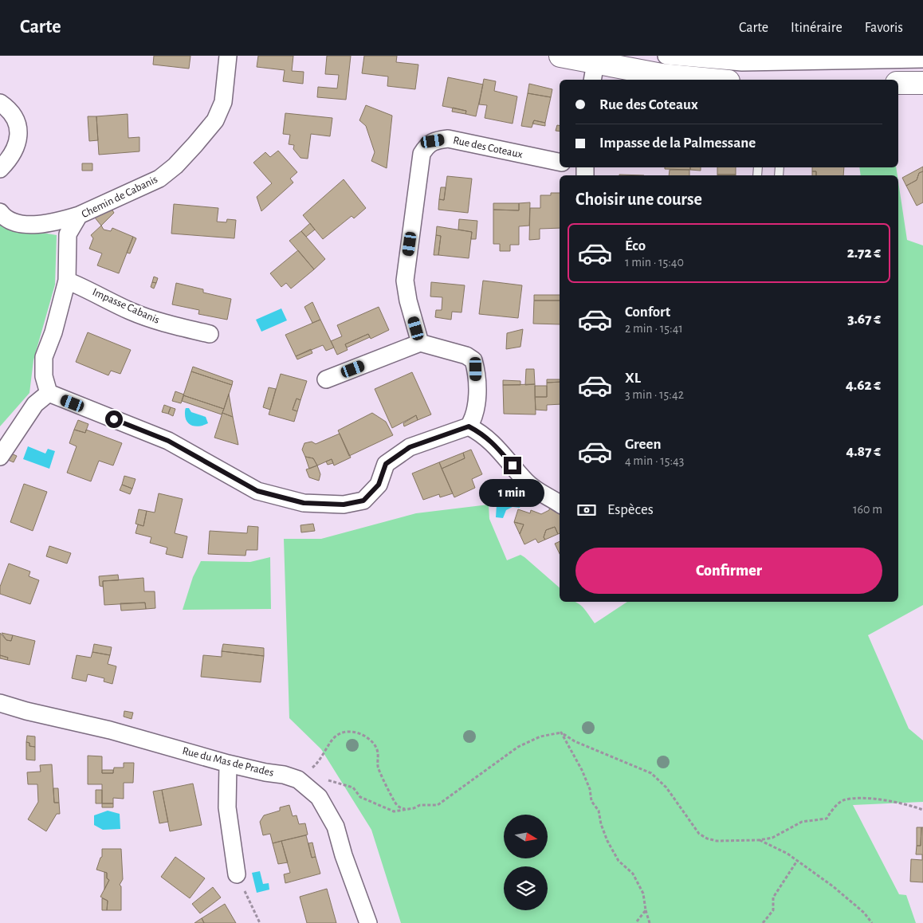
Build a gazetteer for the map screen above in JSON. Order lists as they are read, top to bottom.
{
  "streets": {
    "street": [
      "Rue des Coteaux",
      "Chemin de Cabanis",
      "Impasse Cabanis",
      "Rue du Mas de Prades"
    ]
  },
  "crossings": [
    ["Chemin de Cabanis", "Impasse Cabanis"]
  ],
  "north": "right",
  "page": {
    "header": "Carte",
    "nav": ["Carte", "Itinéraire", "Favoris"],
    "banner": ["Rue des Coteaux", "Impasse de la Palmessane"],
    "heading": "Choisir une course",
    "list": [
      {
        "name": "Éco",
        "note": "1 min · 15:40",
        "value": "2.72 €"
      },
      {
        "name": "Confort",
        "note": "2 min · 15:41",
        "value": "3.67 €"
      },
      {
        "name": "XL",
        "note": "3 min · 15:42",
        "value": "4.62 €"
      },
      {
        "name": "Green",
        "note": "4 min · 15:43",
        "value": "4.87 €"
      }
    ],
    "bubble": "1 min",
    "pay": ["Espèces", "160 m"],
    "buttons": "Confirmer"
  }
}
